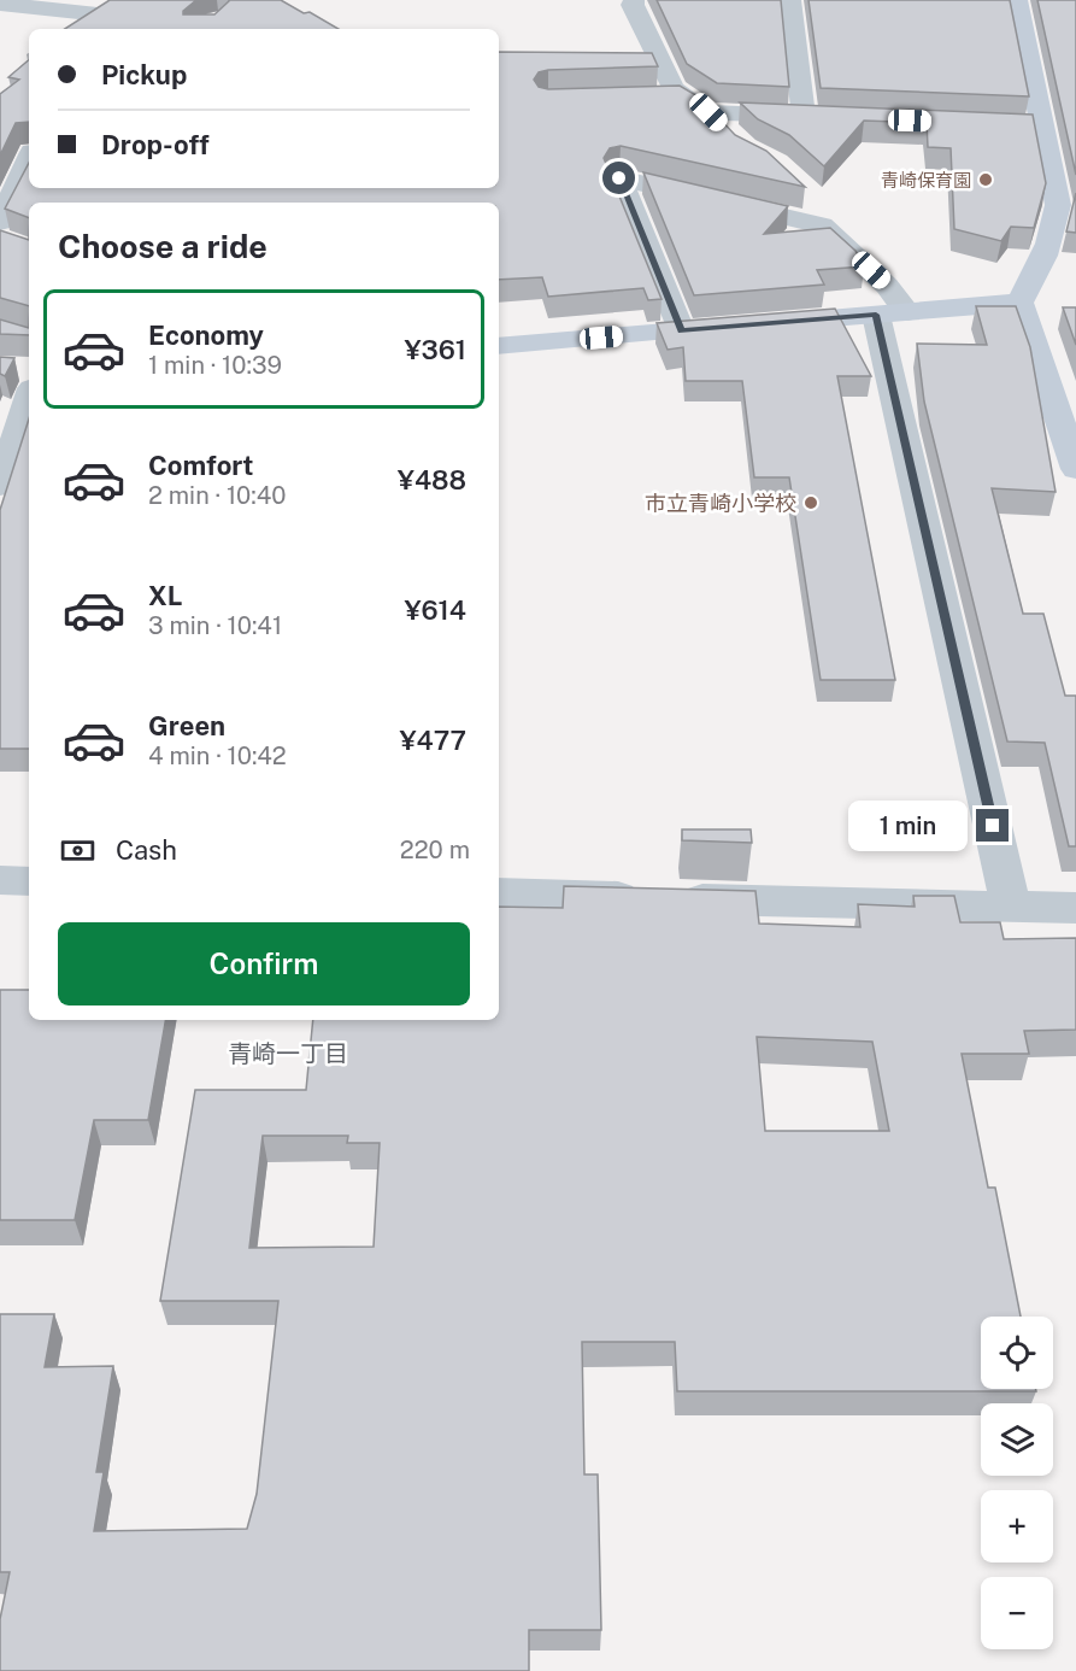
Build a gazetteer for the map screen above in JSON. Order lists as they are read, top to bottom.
{
  "districts": ["青崎一丁目"],
  "places": ["青崎保育園", "市立青崎小学校"],
  "page": {
    "banner": ["Pickup", "Drop-off"],
    "heading": "Choose a ride",
    "list": [
      {
        "name": "Economy",
        "note": "1 min · 10:39",
        "value": "¥361"
      },
      {
        "name": "Comfort",
        "note": "2 min · 10:40",
        "value": "¥488"
      },
      {
        "name": "XL",
        "note": "3 min · 10:41",
        "value": "¥614"
      },
      {
        "name": "Green",
        "note": "4 min · 10:42",
        "value": "¥477"
      }
    ],
    "bubble": "1 min",
    "pay": ["Cash", "220 m"],
    "buttons": "Confirm",
    "map_buttons": ["+", "−"]
  }
}
